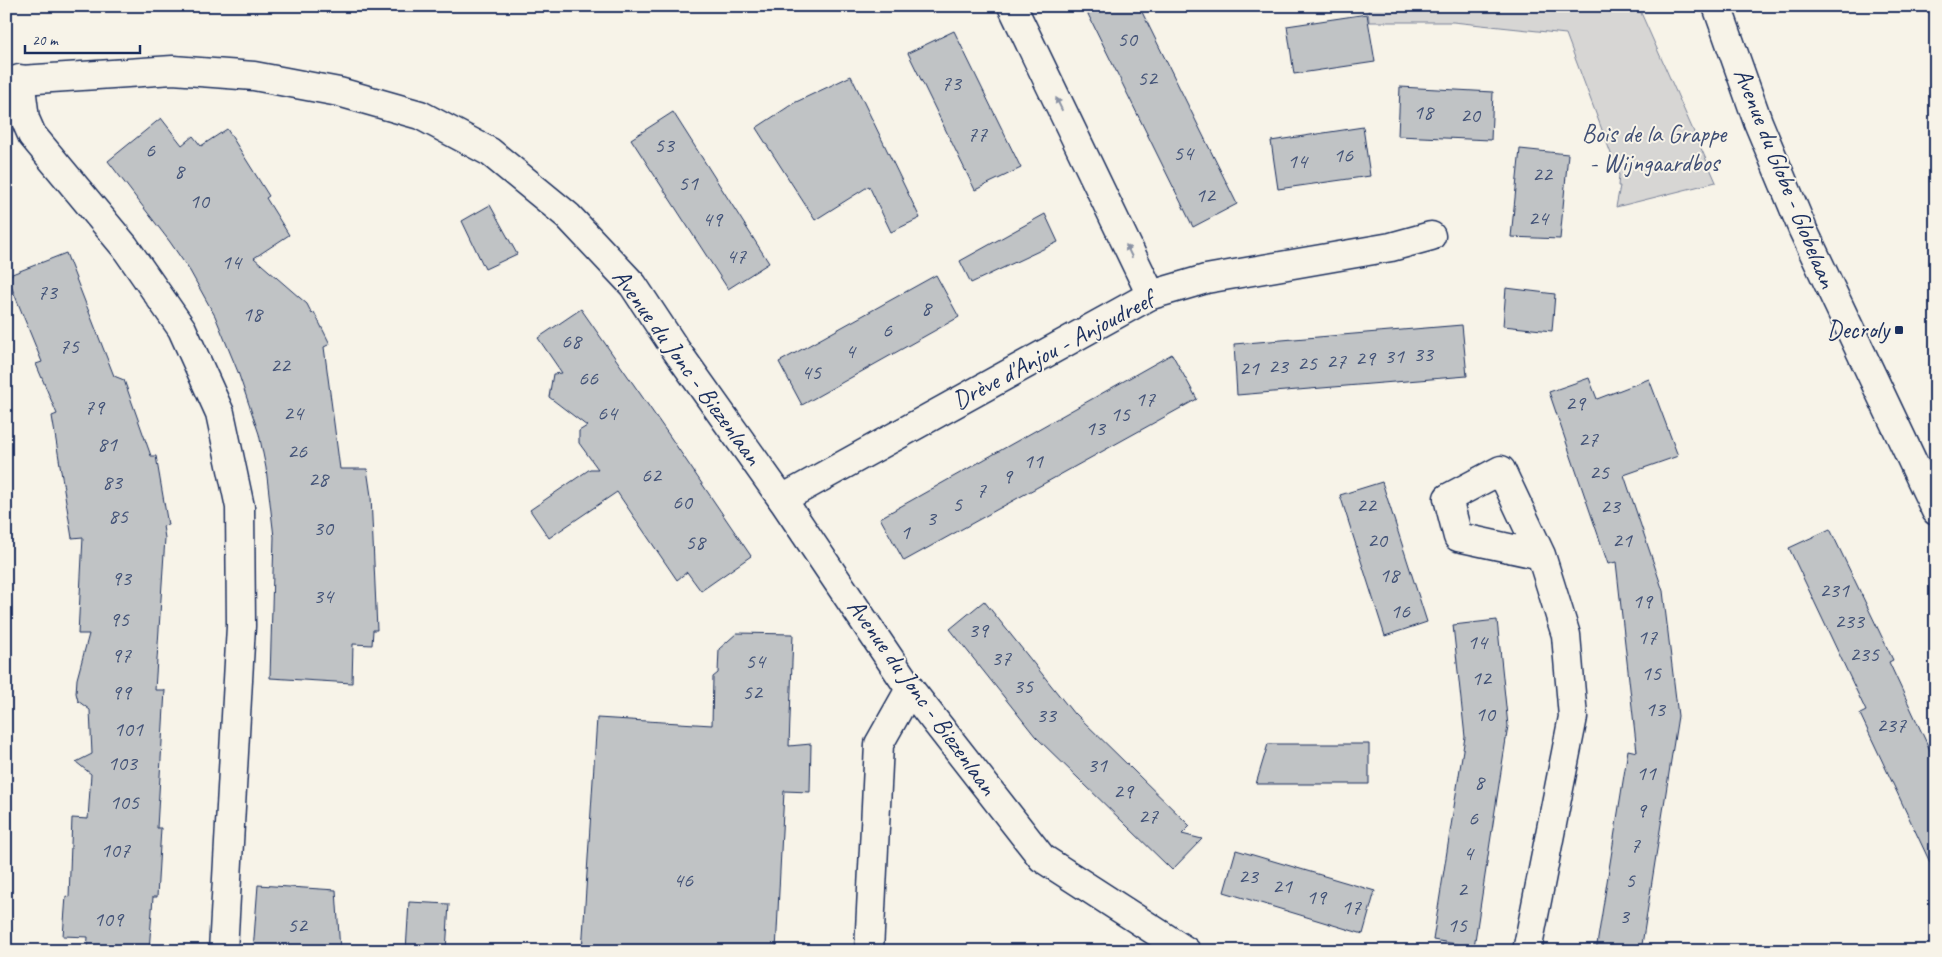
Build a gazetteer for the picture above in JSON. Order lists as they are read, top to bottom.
{
  "streets": {
    "street": ["Avenue du Globe - Globelaan", "Drève d'Anjou - Anjoudreef", "Avenue du Jonc - Biezenlaan"]
  },
  "crossings": [
    ["Drève d'Anjou - Anjoudreef", "Avenue du Jonc - Biezenlaan"]
  ],
  "parks": ["Bois de la Grappe - Wijngaardbos"],
  "places": {
    "transit": ["Decroly"]
  },
  "house_numbers": [
    "50",
    "52",
    "73",
    "18",
    "20",
    "77",
    "53",
    "6",
    "54",
    "16",
    "14",
    "8",
    "22",
    "51",
    "12",
    "10",
    "24",
    "49",
    "47",
    "14",
    "73",
    "8",
    "18",
    "6",
    "68",
    "75",
    "4",
    "33",
    "31",
    "29",
    "27",
    "25",
    "22",
    "23",
    "21",
    "45",
    "66",
    "17",
    "29",
    "79",
    "24",
    "64",
    "15",
    "13",
    "27",
    "81",
    "26",
    "11",
    "25",
    "62",
    "9",
    "28",
    "83",
    "7",
    "60",
    "5",
    "22",
    "23",
    "85",
    "3",
    "30",
    "1",
    "20",
    "21",
    "58",
    "18",
    "93",
    "231",
    "34",
    "19",
    "16",
    "95",
    "233",
    "39",
    "17",
    "14",
    "235",
    "97",
    "37",
    "54",
    "15",
    "12",
    "35",
    "99",
    "52",
    "13",
    "10",
    "33",
    "237",
    "101",
    "103",
    "31",
    "11",
    "8",
    "29",
    "105",
    "9",
    "27",
    "6",
    "7",
    "107",
    "4",
    "23",
    "46",
    "5",
    "21",
    "2",
    "19",
    "17",
    "3",
    "109",
    "52",
    "15"
  ],
  "scale_bar": "20 m"
}
